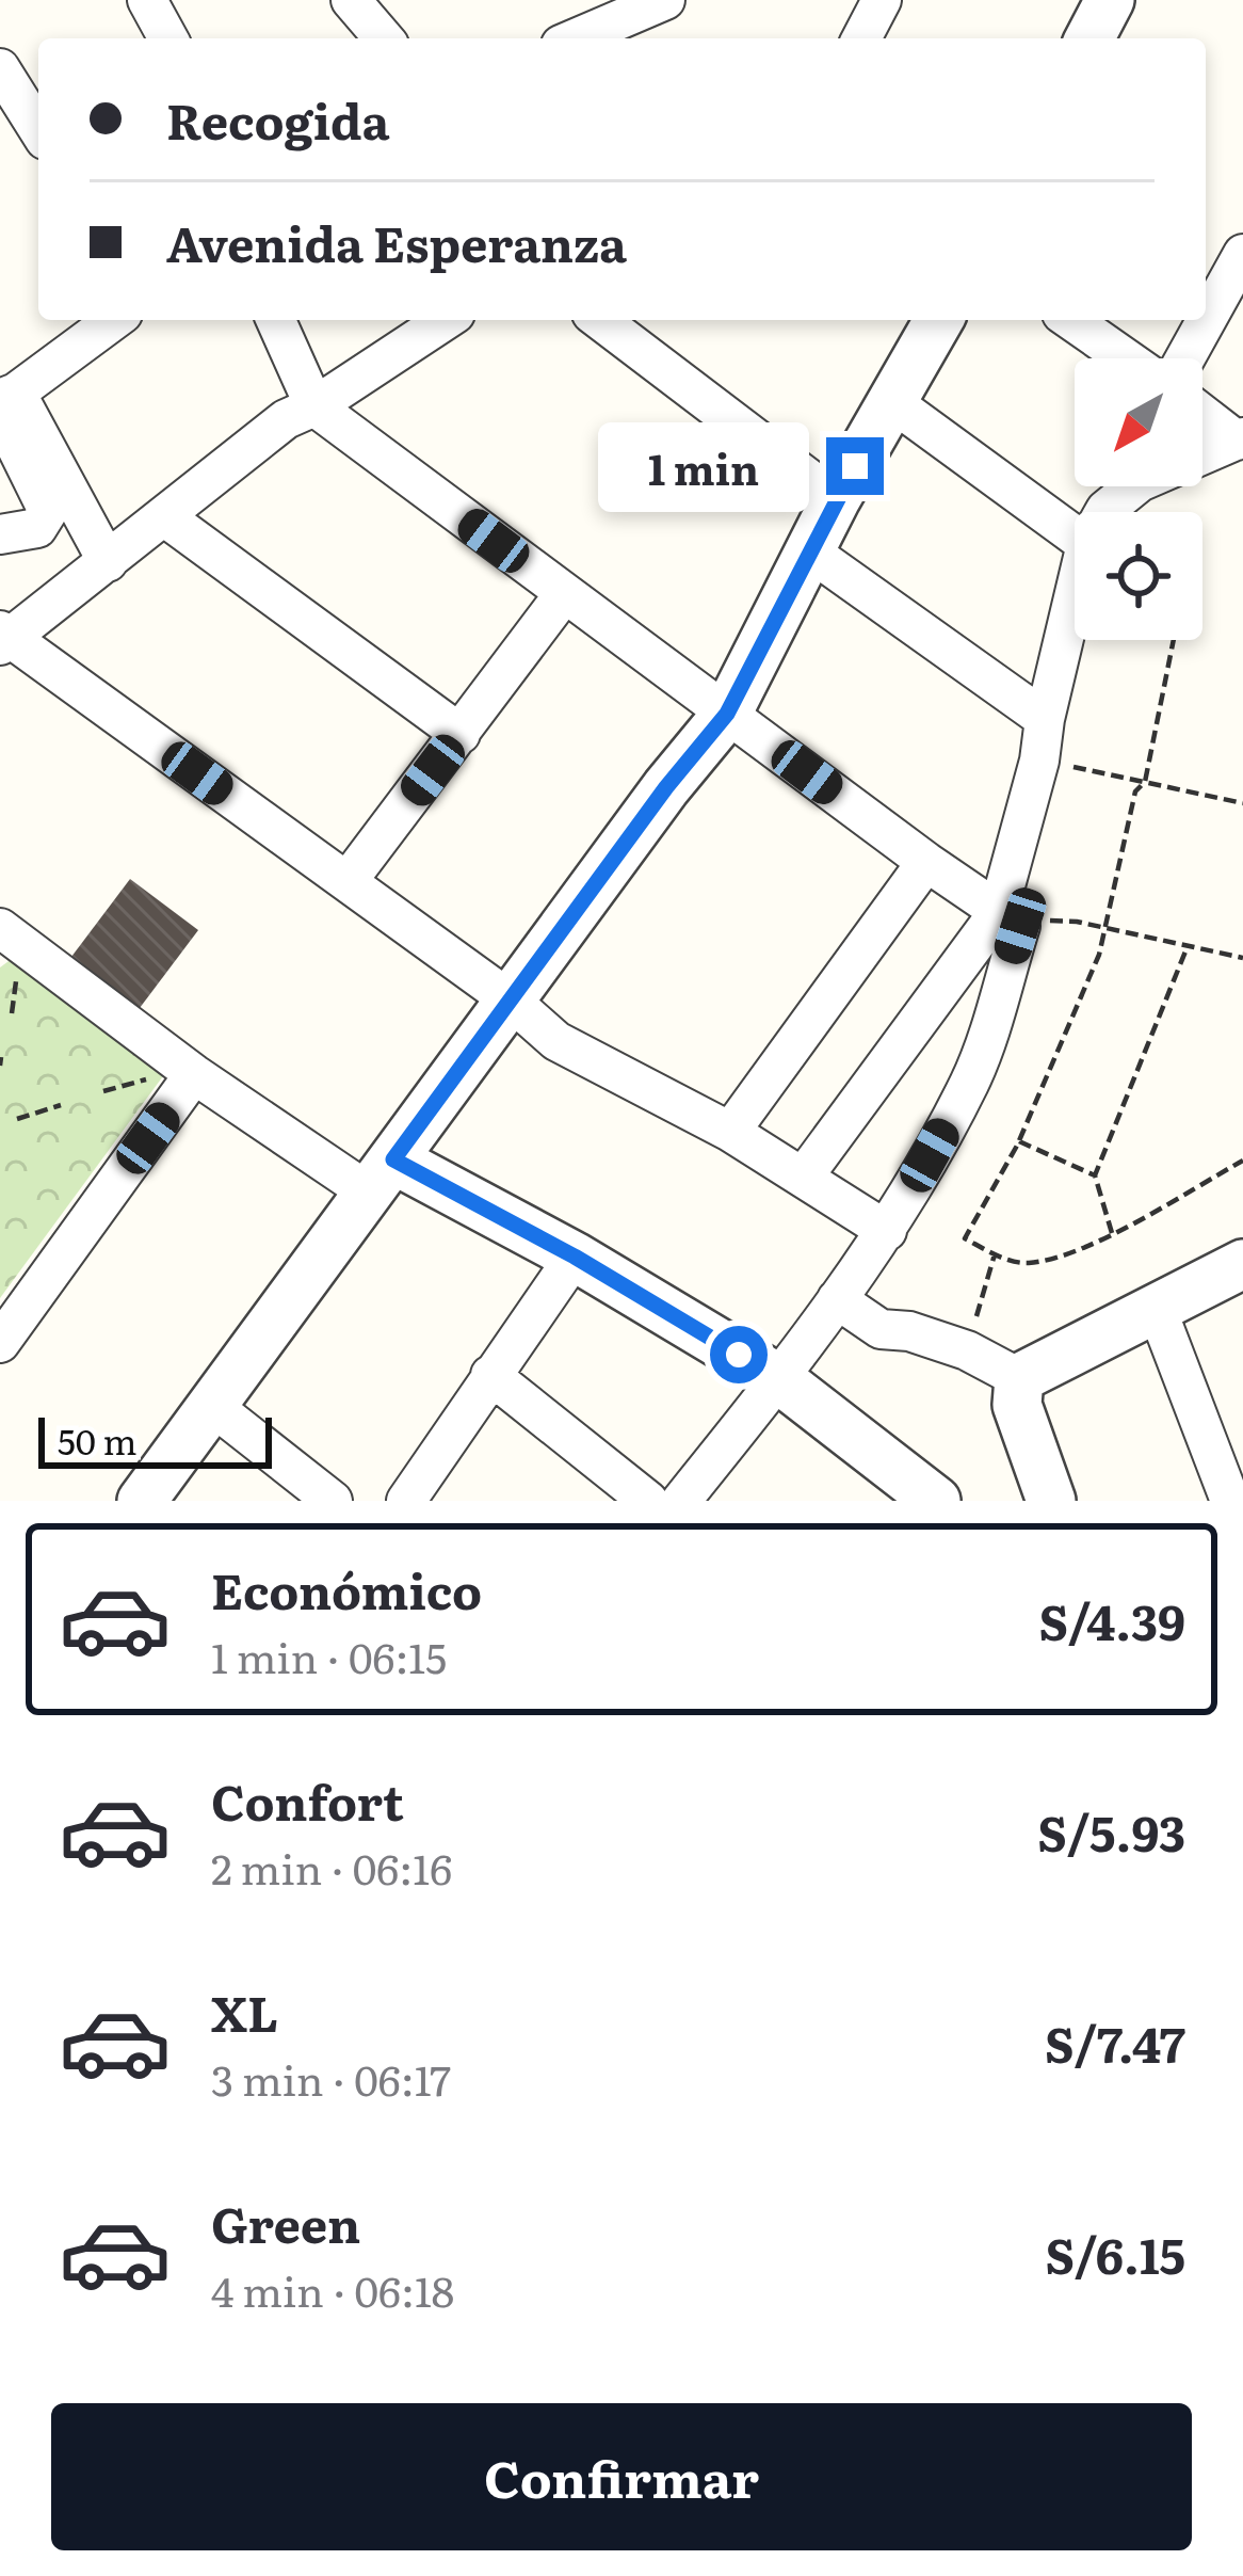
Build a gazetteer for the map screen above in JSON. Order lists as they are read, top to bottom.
{
  "scale_bar": "50 m",
  "north": "bottom left",
  "page": {
    "banner": ["Recogida", "Avenida Esperanza"],
    "bubble": "1 min",
    "scale": "50 m",
    "list": [
      {
        "name": "Económico",
        "note": "1 min · 06:15",
        "value": "S/4.39"
      },
      {
        "name": "Confort",
        "note": "2 min · 06:16",
        "value": "S/5.93"
      },
      {
        "name": "XL",
        "note": "3 min · 06:17",
        "value": "S/7.47"
      },
      {
        "name": "Green",
        "note": "4 min · 06:18",
        "value": "S/6.15"
      }
    ],
    "buttons": "Confirmar"
  }
}
